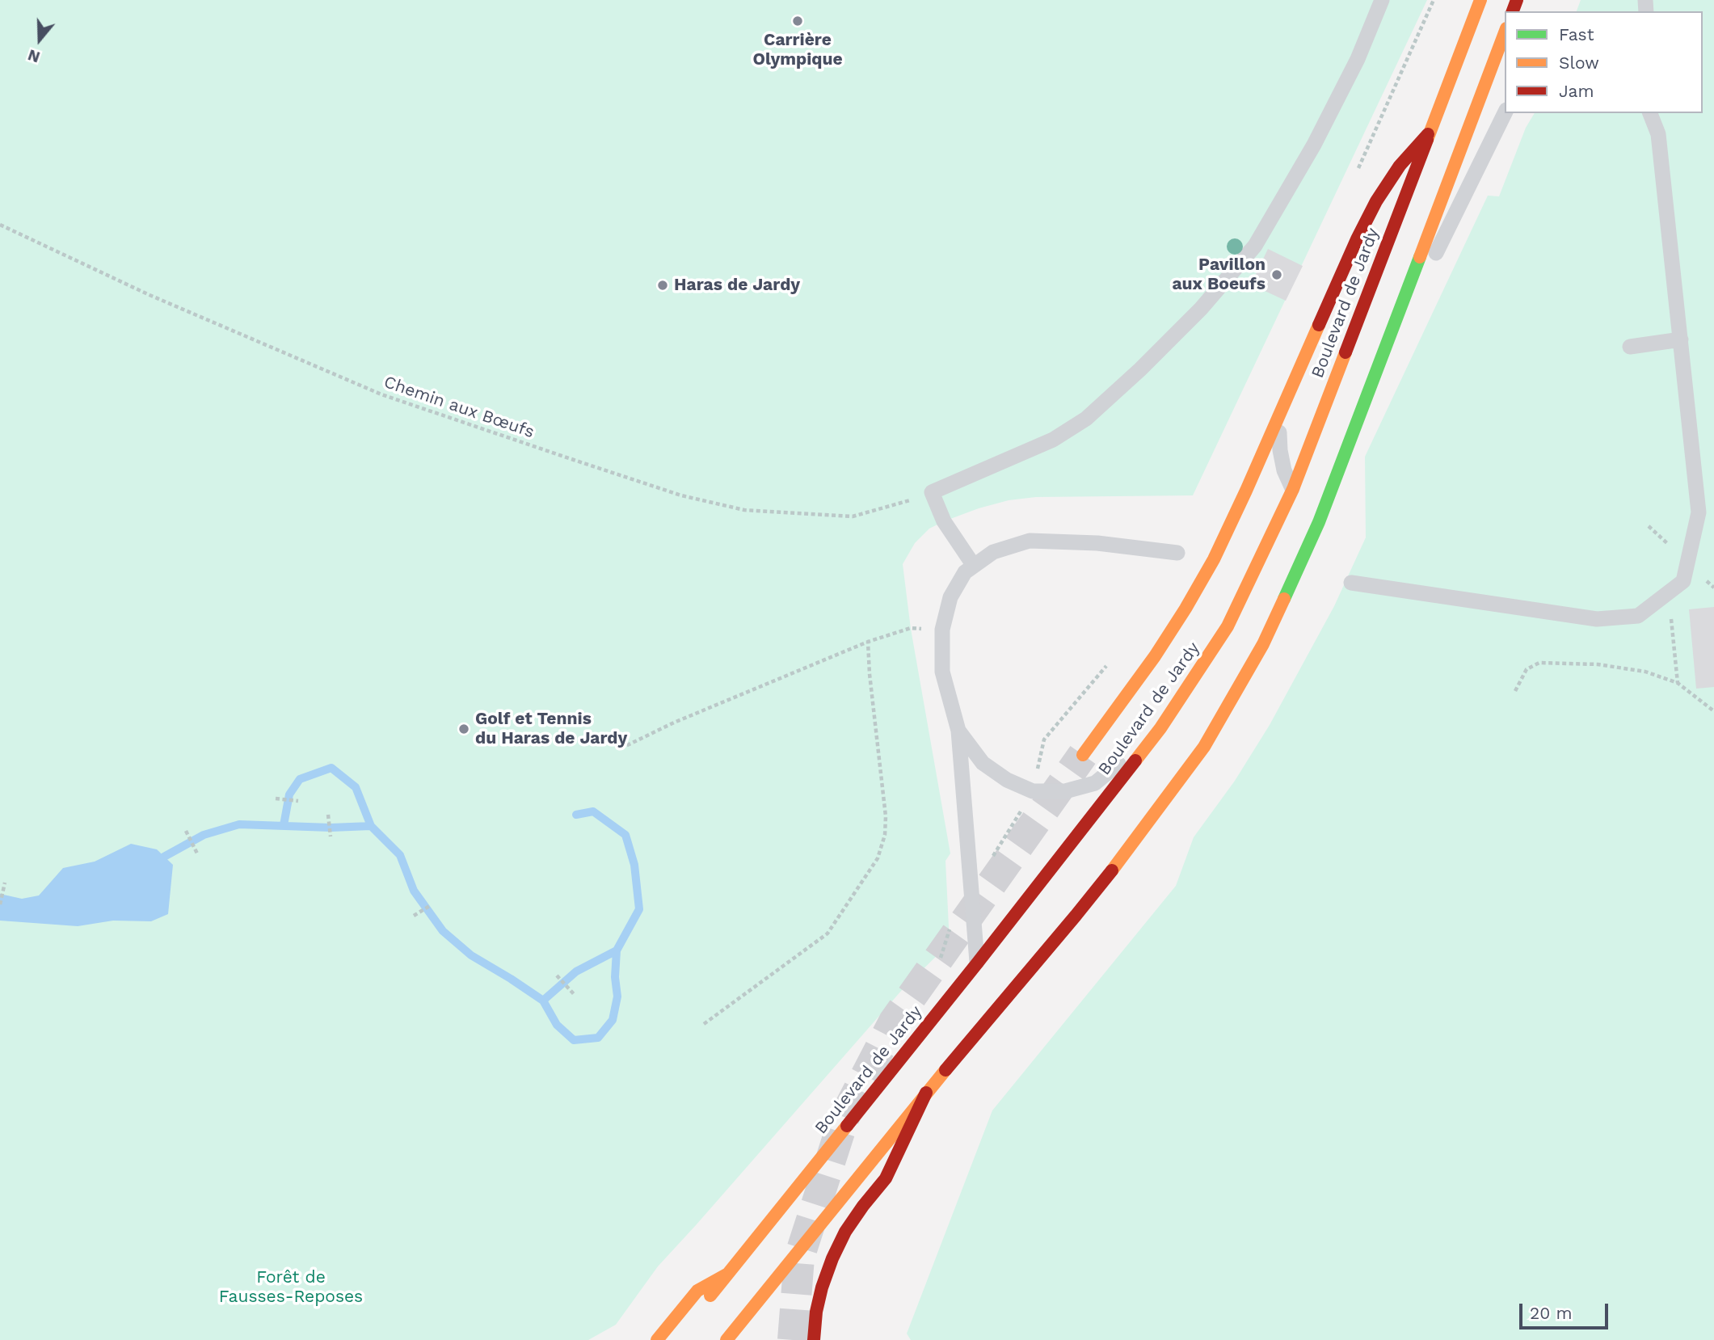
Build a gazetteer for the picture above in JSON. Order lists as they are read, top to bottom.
{
  "streets": {
    "main road": ["Boulevard de Jardy"],
    "path": ["Chemin aux Bœufs"]
  },
  "parks": ["Forêt de Fausses-Reposes"],
  "places": [
    "Carrière Olympique",
    "Pavillon aux Boeufs",
    "Haras de Jardy",
    "Golf et Tennis du Haras de Jardy"
  ],
  "legend": ["Fast", "Slow", "Jam"],
  "scale_bar": "20 m",
  "north": "bottom"
}
